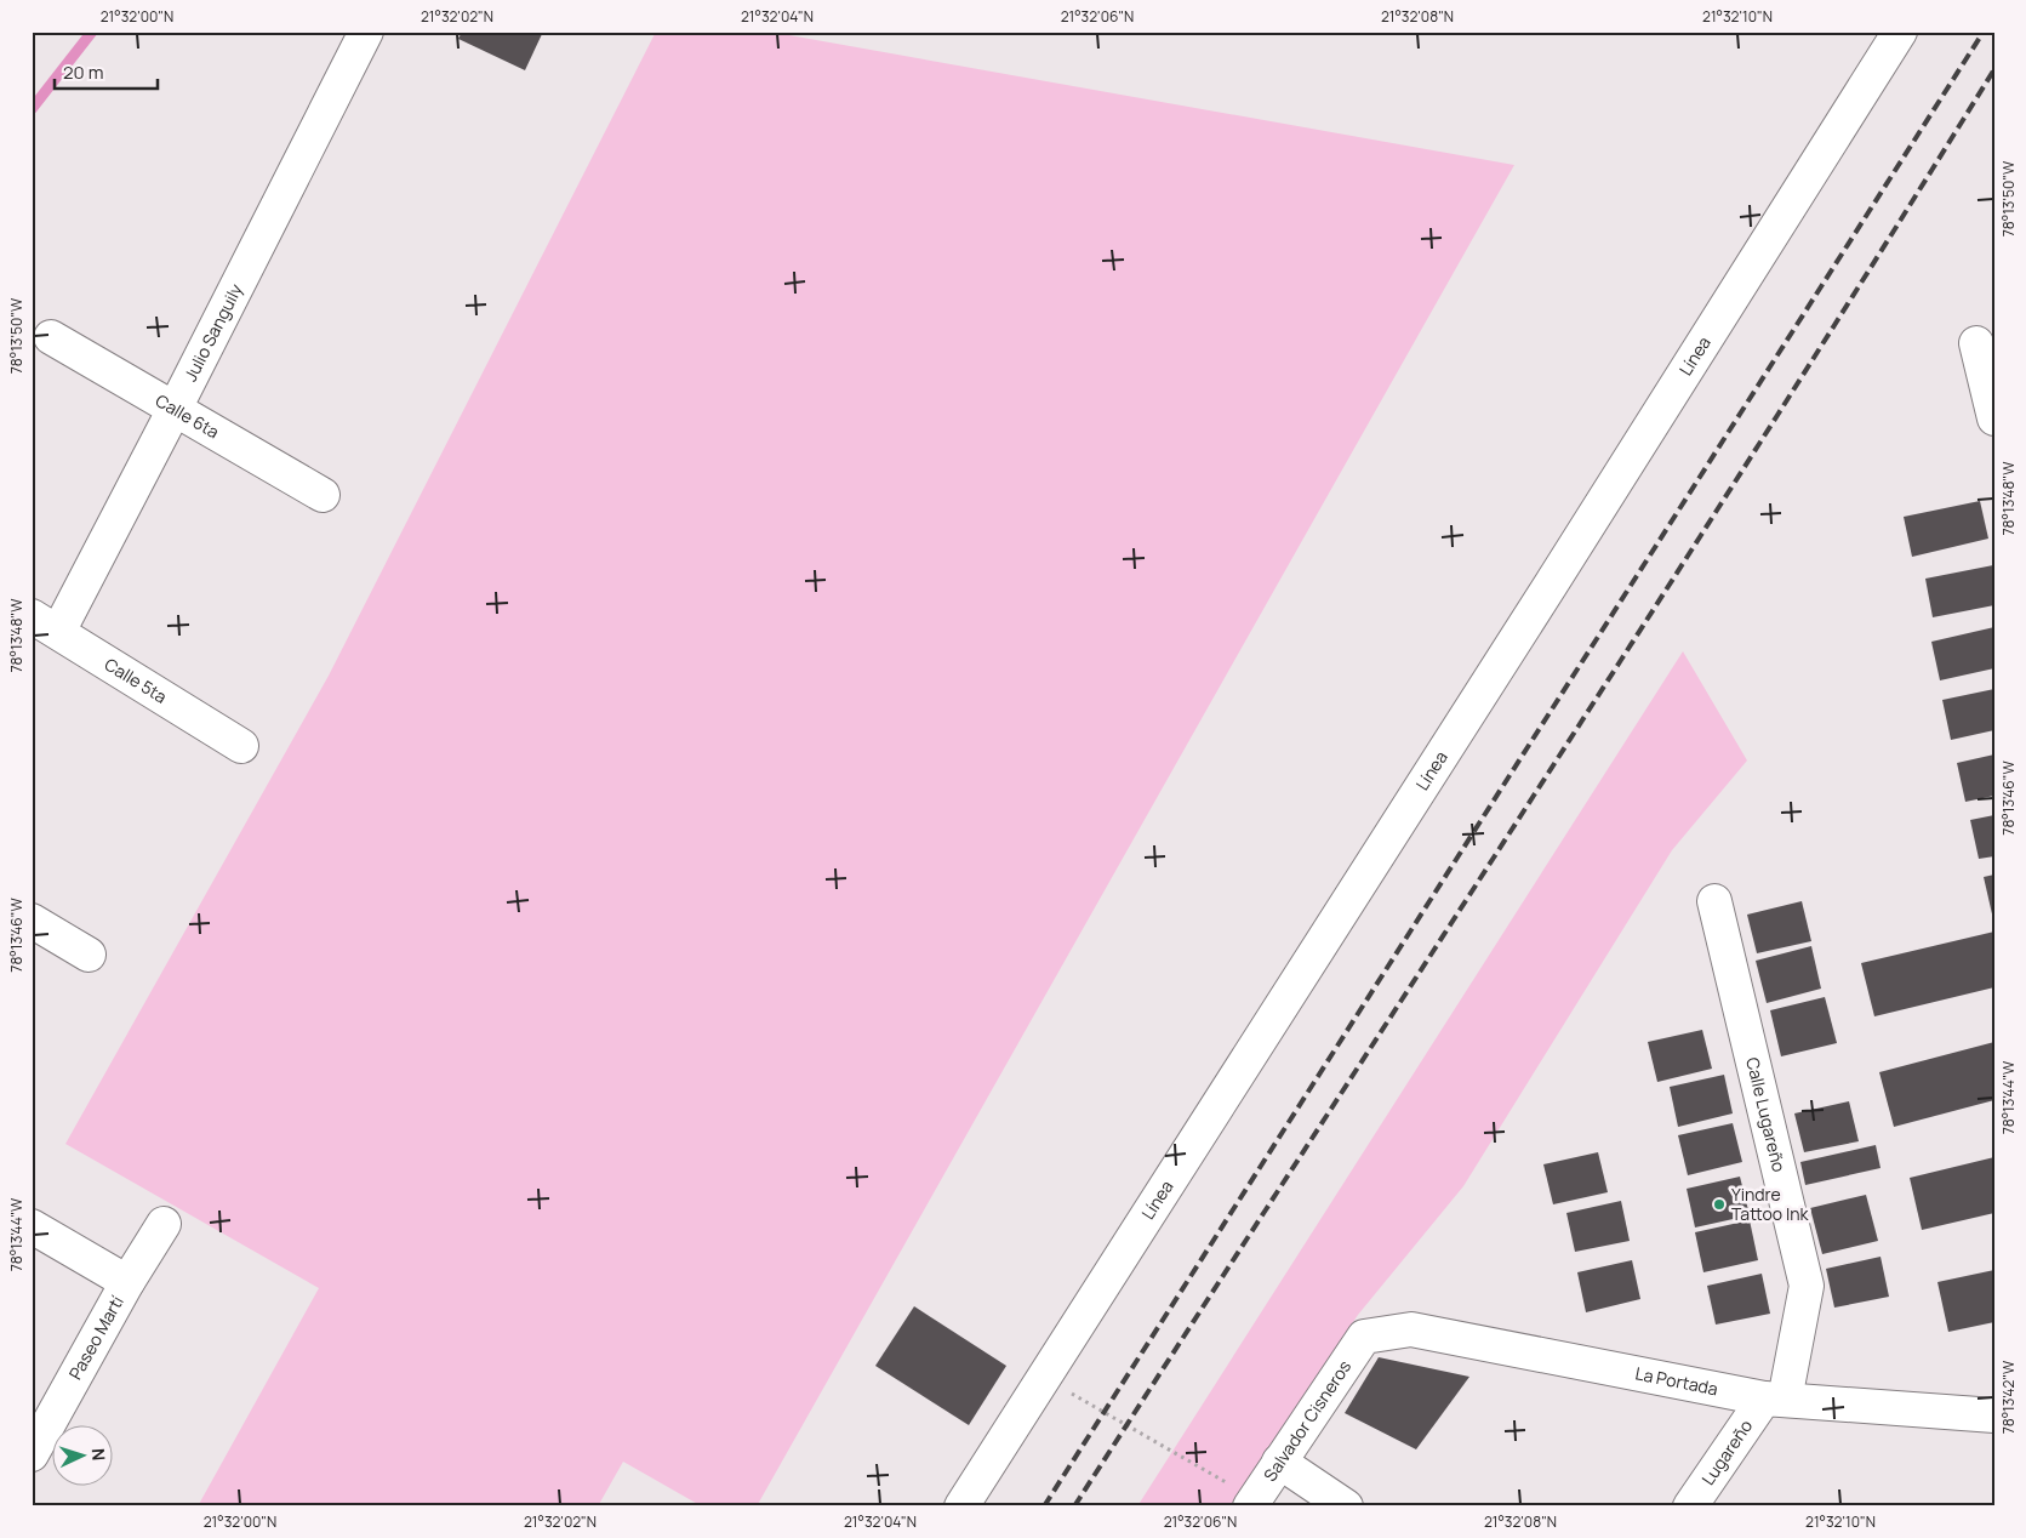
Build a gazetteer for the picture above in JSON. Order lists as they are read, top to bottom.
{
  "streets": {
    "street": [
      "Julio Sanguily",
      "Línea",
      "Calle 6ta",
      "Calle 5ta",
      "Calle Lugareño",
      "Paseo Martí",
      "La Portada",
      "Salvador Cisneros",
      "Lugareño"
    ]
  },
  "crossings": [
    ["Julio Sanguily", "Calle 6ta"],
    ["Julio Sanguily", "Calle 5ta"],
    ["Calle Lugareño", "La Portada"],
    ["Calle Lugareño", "Lugareño"],
    ["La Portada", "Salvador Cisneros"],
    ["La Portada", "Lugareño"]
  ],
  "places": ["Yindre Tattoo Ink"],
  "scale_bar": "20 m",
  "north": "right",
  "coordinates": [
    "21°32'00\"N",
    "21°32'02\"N",
    "21°32'04\"N",
    "21°32'06\"N",
    "21°32'08\"N",
    "21°32'10\"N",
    "78°13'50\"W",
    "78°13'48\"W",
    "78°13'46\"W",
    "78°13'44\"W",
    "78°13'42\"W"
  ]
}
